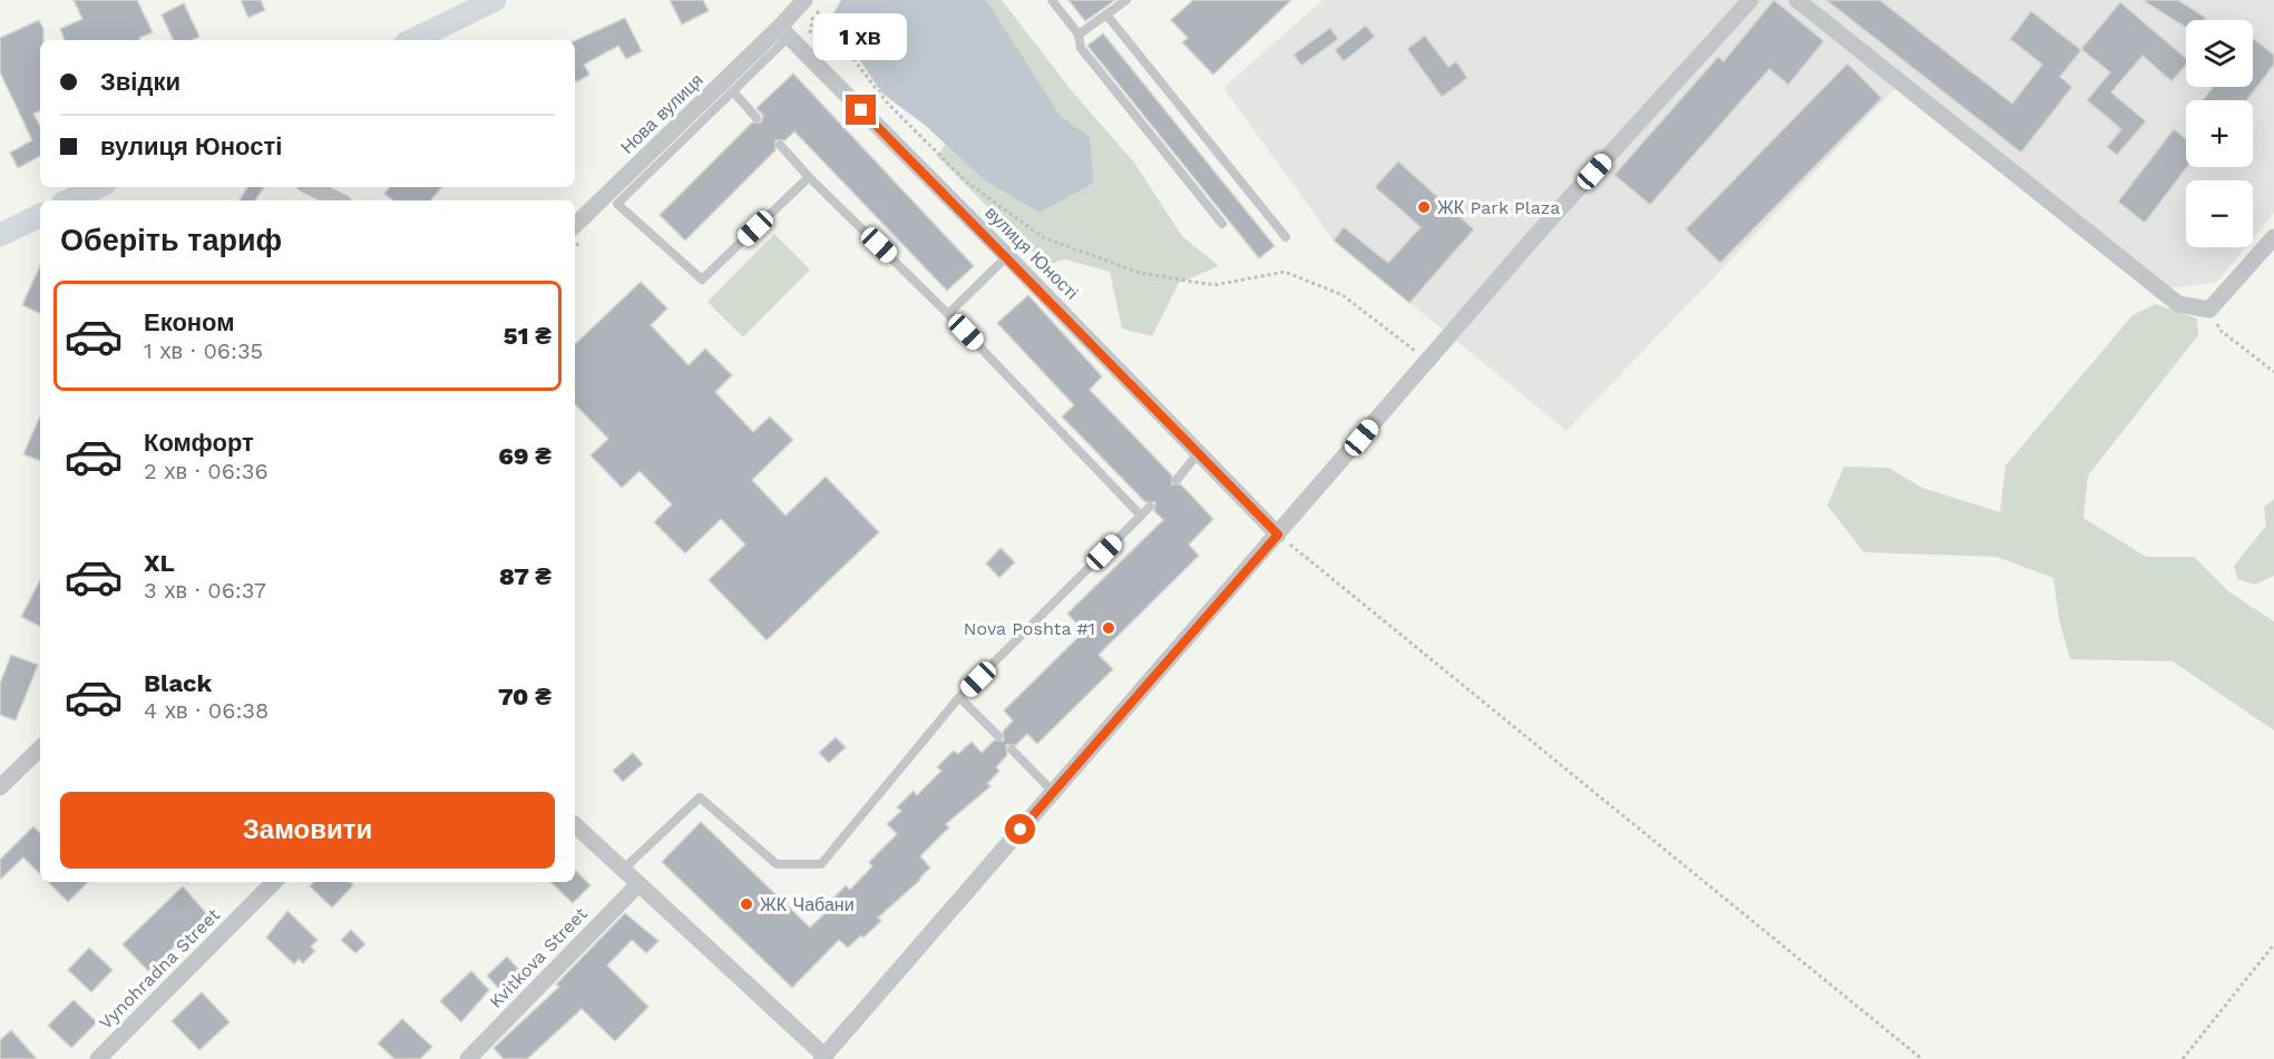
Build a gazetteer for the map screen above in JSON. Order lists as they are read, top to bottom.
{
  "streets": {
    "street": [
      "Нова вулиця",
      "вулиця Юності",
      "Kvitkova Street",
      "Vynohradna Street"
    ]
  },
  "crossings": [
    ["Нова вулиця", "вулиця Юності"]
  ],
  "places": ["ЖК Park Plaza", "Nova Poshta #1", "ЖК Чабани"],
  "page": {
    "bubble": "1 хв",
    "map_buttons": ["+", "−"],
    "banner": ["Звідки", "вулиця Юності"],
    "heading": "Оберіть тариф",
    "list": [
      {
        "name": "Економ",
        "note": "1 хв · 06:35",
        "value": "51 ₴"
      },
      {
        "name": "Комфорт",
        "note": "2 хв · 06:36",
        "value": "69 ₴"
      },
      {
        "name": "XL",
        "note": "3 хв · 06:37",
        "value": "87 ₴"
      },
      {
        "name": "Black",
        "note": "4 хв · 06:38",
        "value": "70 ₴"
      }
    ],
    "buttons": "Замовити"
  }
}
